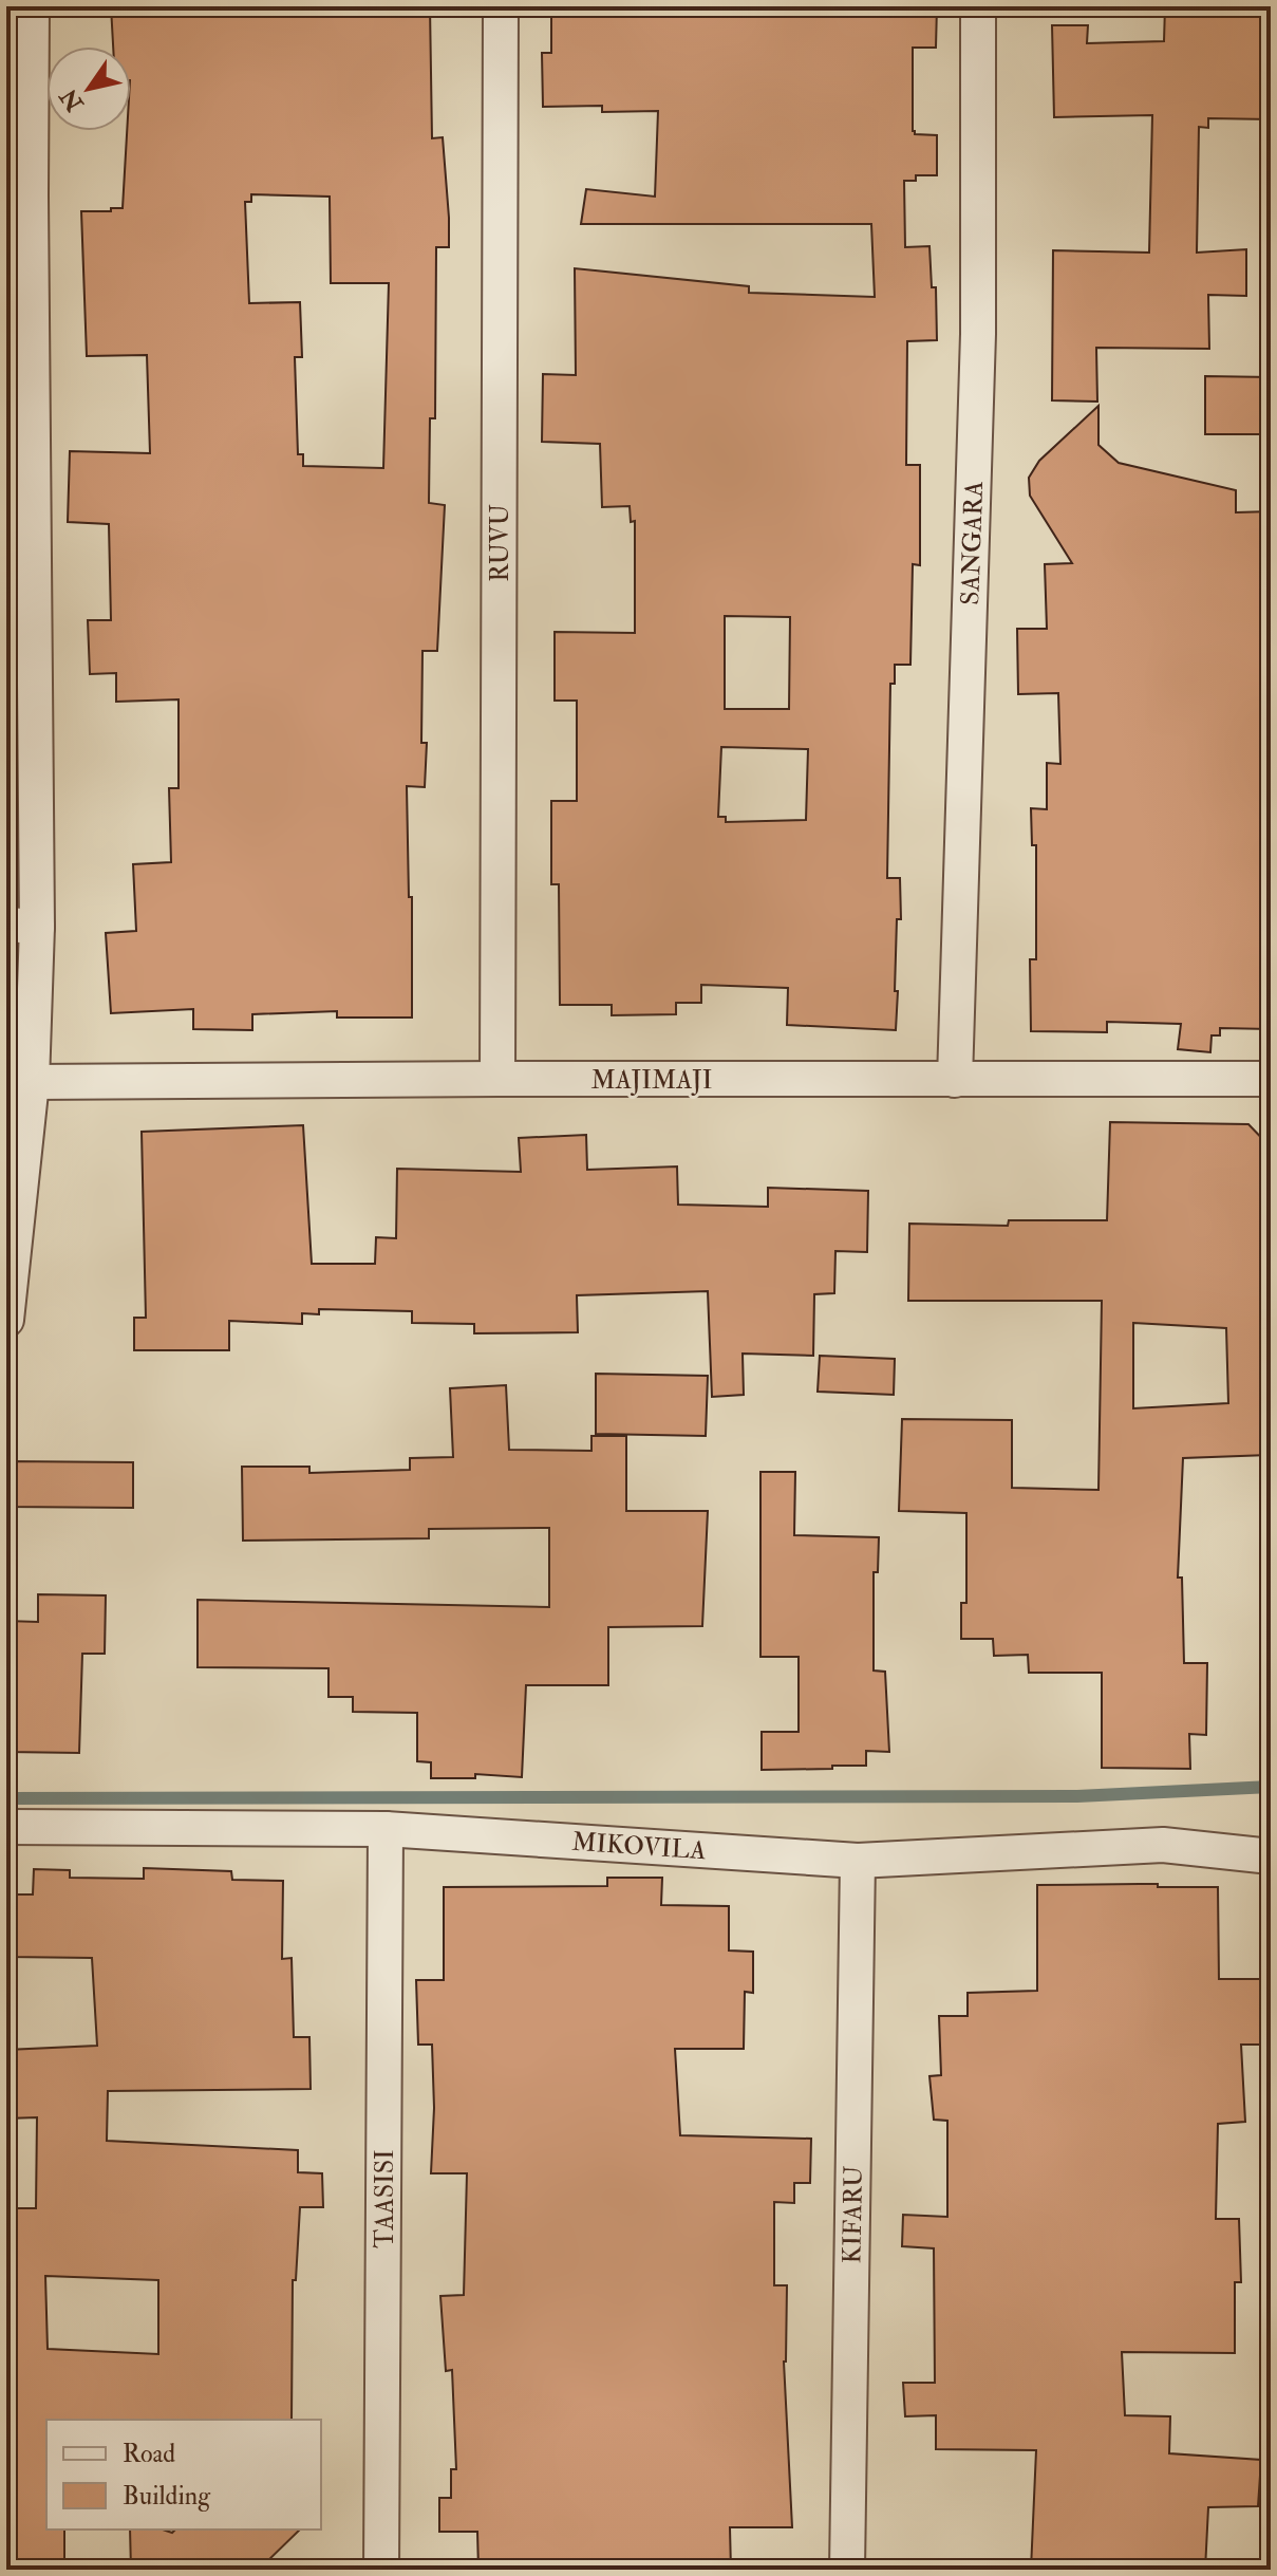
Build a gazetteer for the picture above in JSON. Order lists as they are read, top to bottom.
{
  "streets": {
    "street": [
      "RUVU",
      "SANGARA",
      "MAJIMAJI",
      "MIKOVILA",
      "TAASISI",
      "KIFARU"
    ]
  },
  "crossings": [
    ["RUVU", "MAJIMAJI"],
    ["SANGARA", "MAJIMAJI"],
    ["MIKOVILA", "TAASISI"],
    ["MIKOVILA", "KIFARU"]
  ],
  "legend": ["Road", "Building"],
  "north": "bottom left"
}
